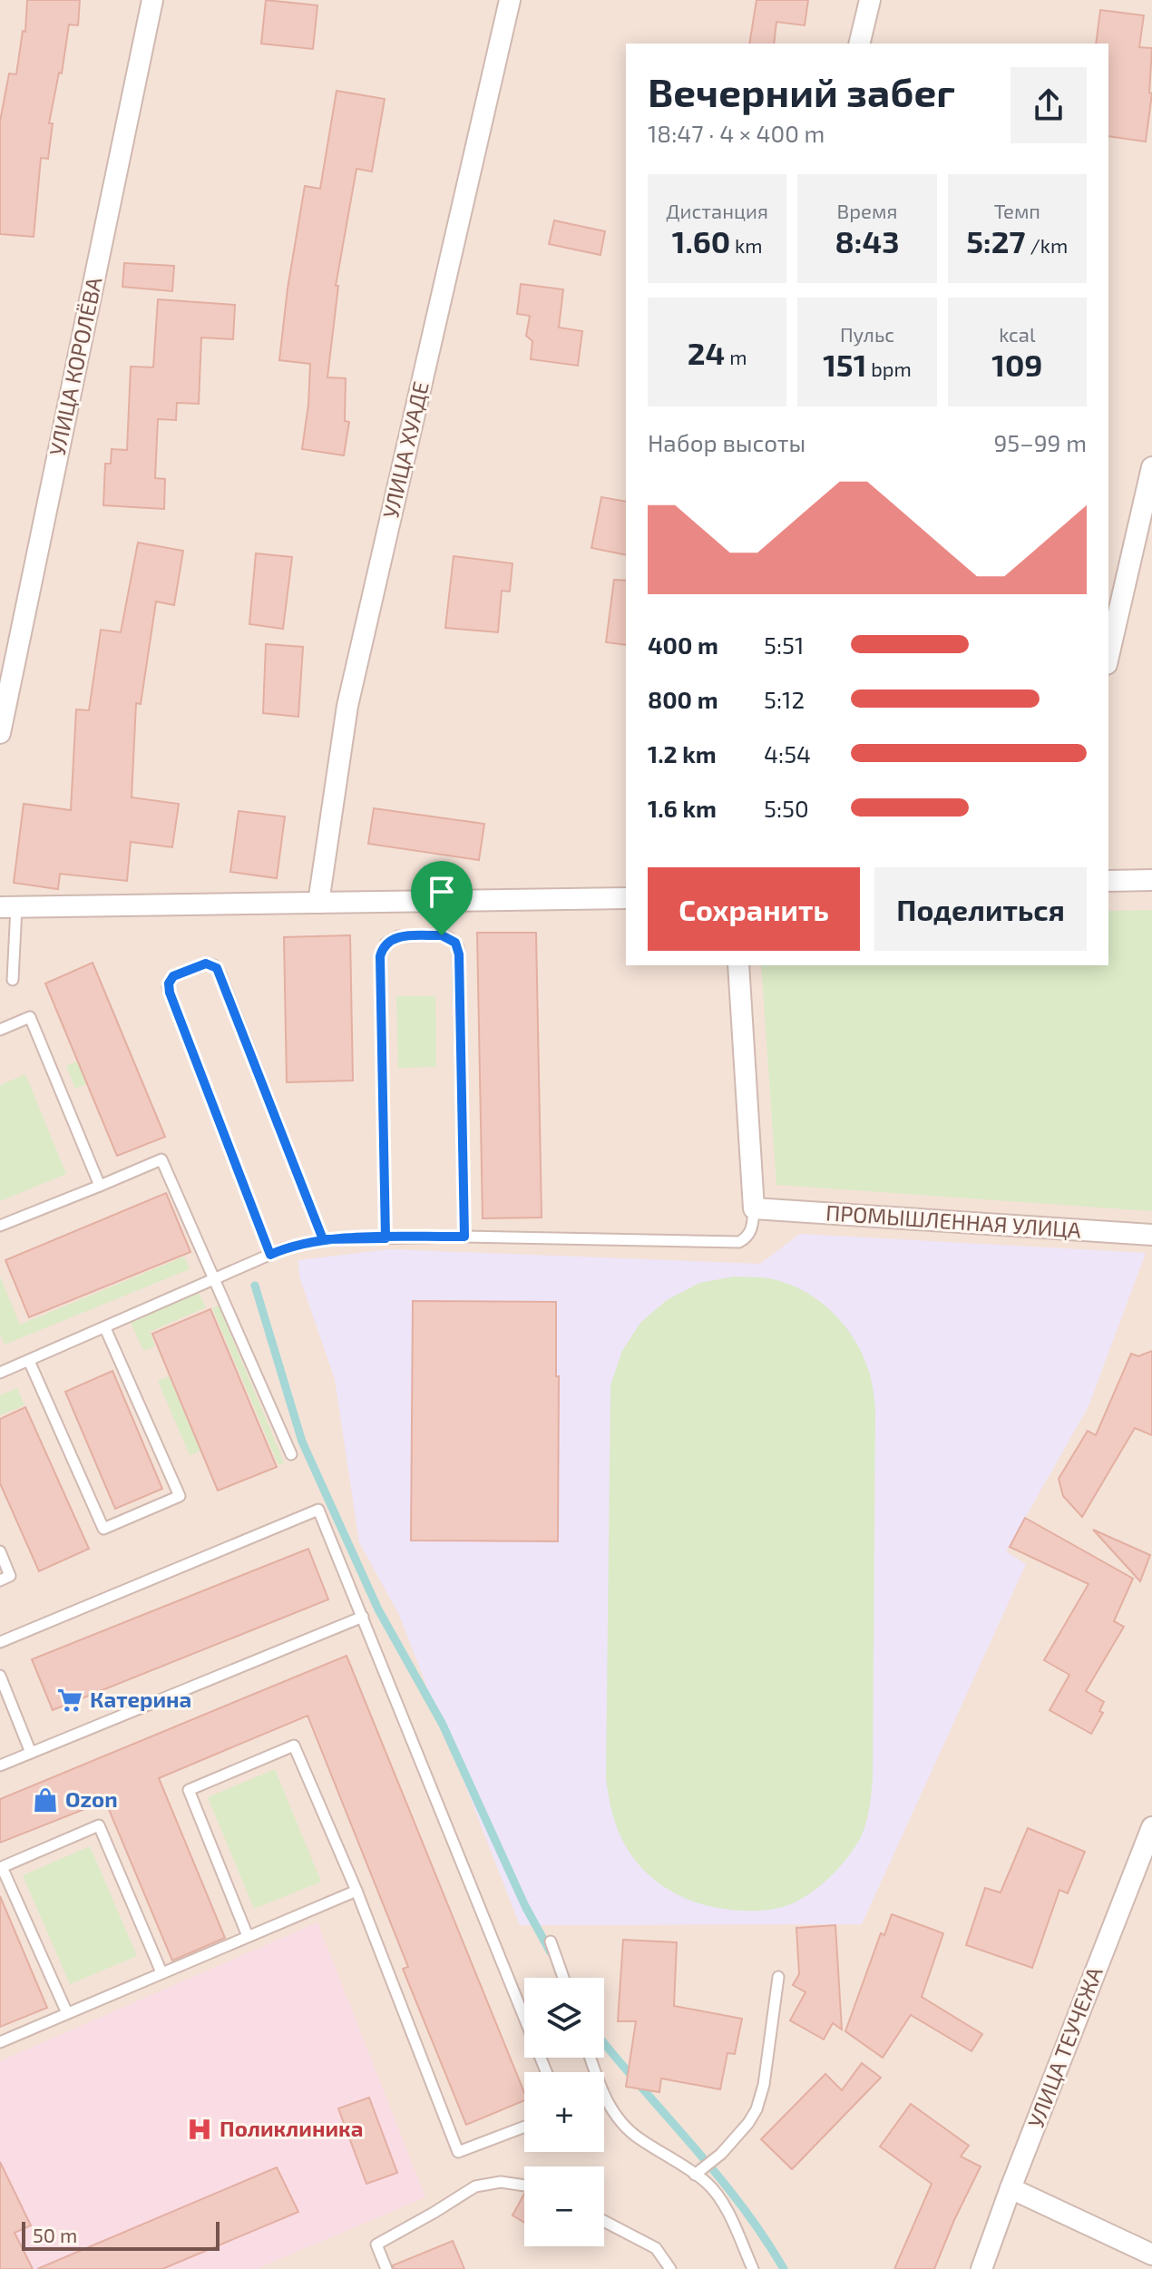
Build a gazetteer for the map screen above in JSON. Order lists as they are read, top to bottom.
{
  "streets": {
    "street": [
      "УЛИЦА КОРОЛЁВА",
      "УЛИЦА ХУАДЕ",
      "ПРОМЫШЛЕННАЯ УЛИЦА",
      "УЛИЦА ТЕУЧЕЖА"
    ]
  },
  "places": {
    "supermarket": ["Катерина"],
    "shop": ["Ozon"],
    "hospital": ["Поликлиника"]
  },
  "scale_bar": "50 m",
  "page": {
    "heading": ["Вечерний забег", "18:47 · 4 × 400 m"],
    "stats": [
      ["Дистанция", "1.60 km"],
      ["Время", "8:43"],
      ["Темп", "5:27 /km"],
      ["24 m"],
      ["Пульс", "151 bpm"],
      ["kcal", "109"]
    ],
    "chart": ["Набор высоты", "95–99 m"],
    "list": [
      {
        "name": "400 m",
        "note": "5:51"
      },
      {
        "name": "800 m",
        "note": "5:12"
      },
      {
        "name": "1.2 km",
        "note": "4:54"
      },
      {
        "name": "1.6 km",
        "note": "5:50"
      }
    ],
    "buttons": ["Сохранить", "Поделиться"],
    "map_buttons": ["+", "−"],
    "scale": "50 m"
  }
}
